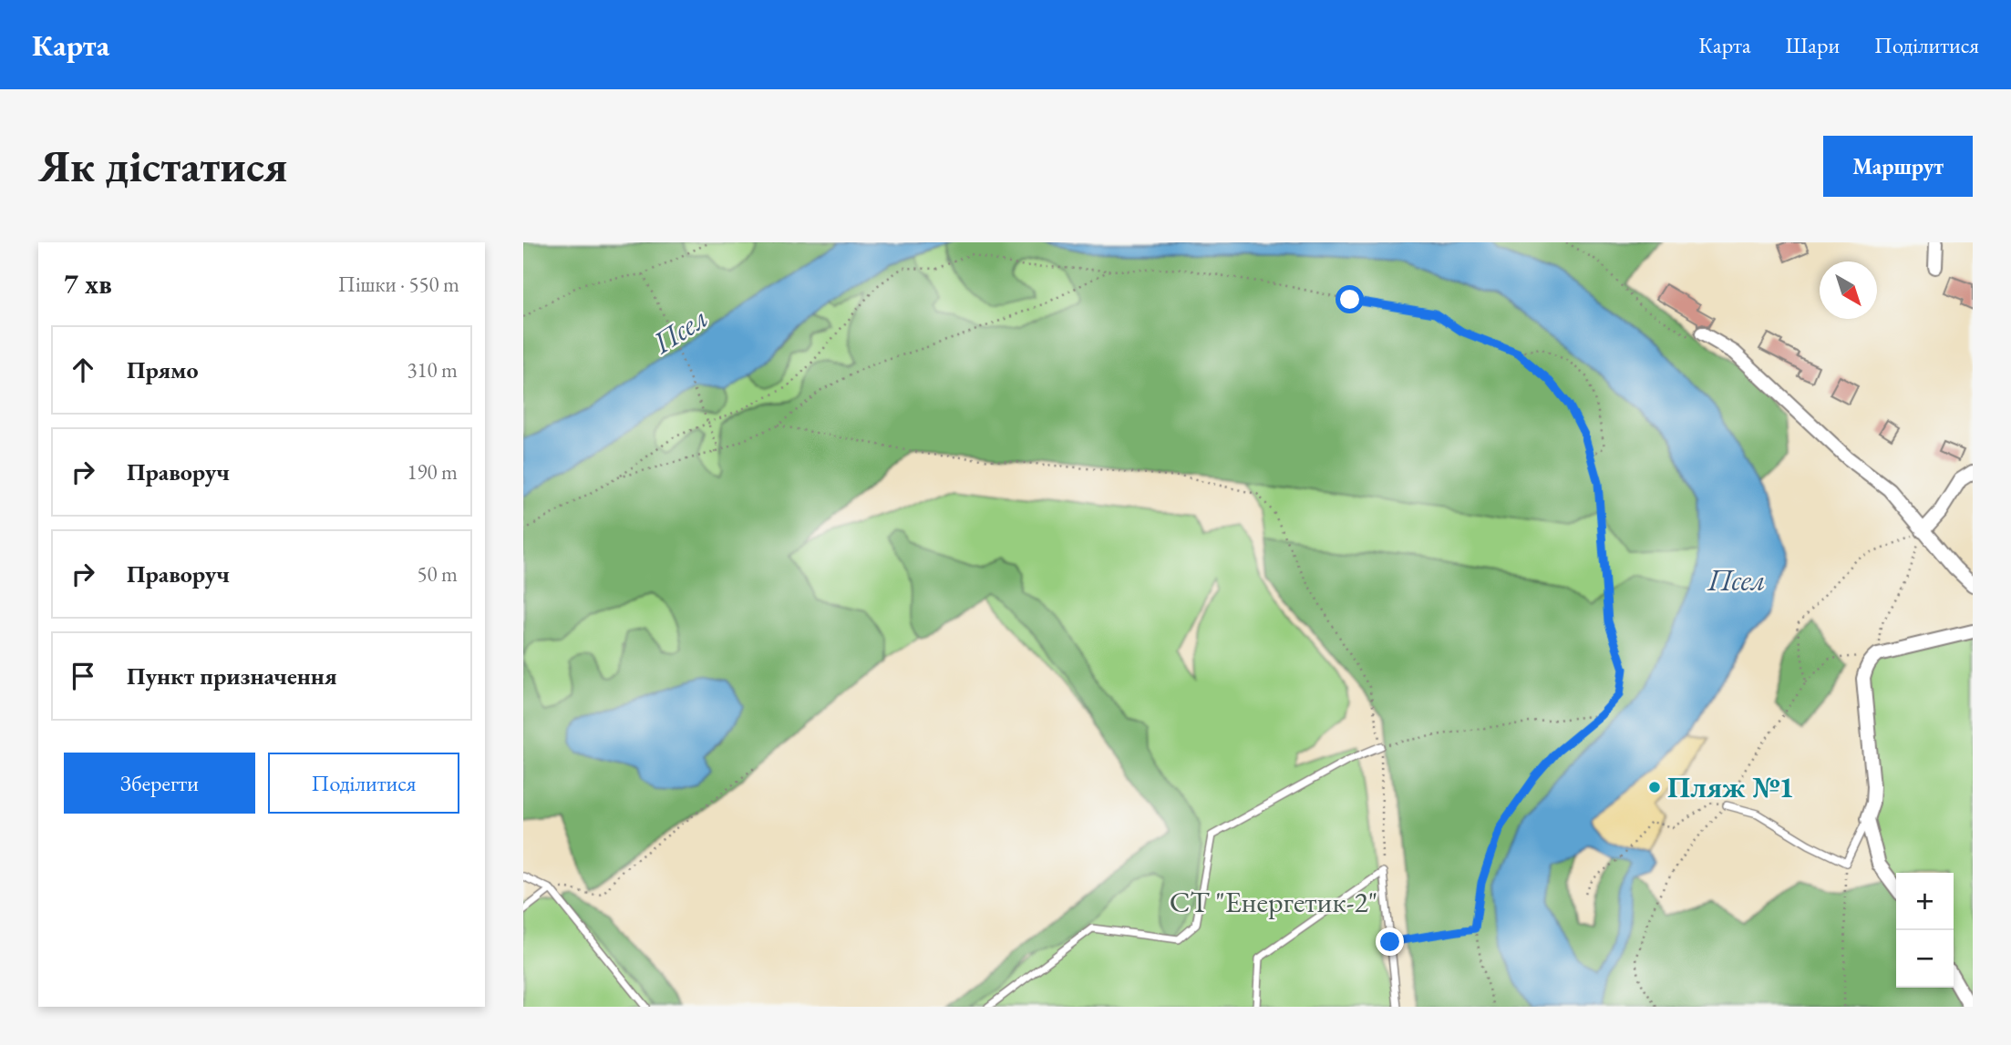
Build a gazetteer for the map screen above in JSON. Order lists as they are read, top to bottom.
{
  "water": ["Псел"],
  "parks": ["СТ \"Енергетик-2\""],
  "places": ["Пляж №1"],
  "north": "bottom right",
  "page": {
    "header": "Карта",
    "nav": ["Карта", "Шари", "Поділитися"],
    "buttons": [
      "Маршрут",
      ["Зберегти", "Поділитися"]
    ],
    "title": "Як дістатися",
    "heading": ["7 хв", "Пішки · 550 m"],
    "list": [
      ["Прямо", "310 m"],
      ["Праворуч", "190 m"],
      ["Праворуч", "50 m"],
      "Пункт призначення"
    ],
    "map_buttons": ["+", "−"]
  }
}
